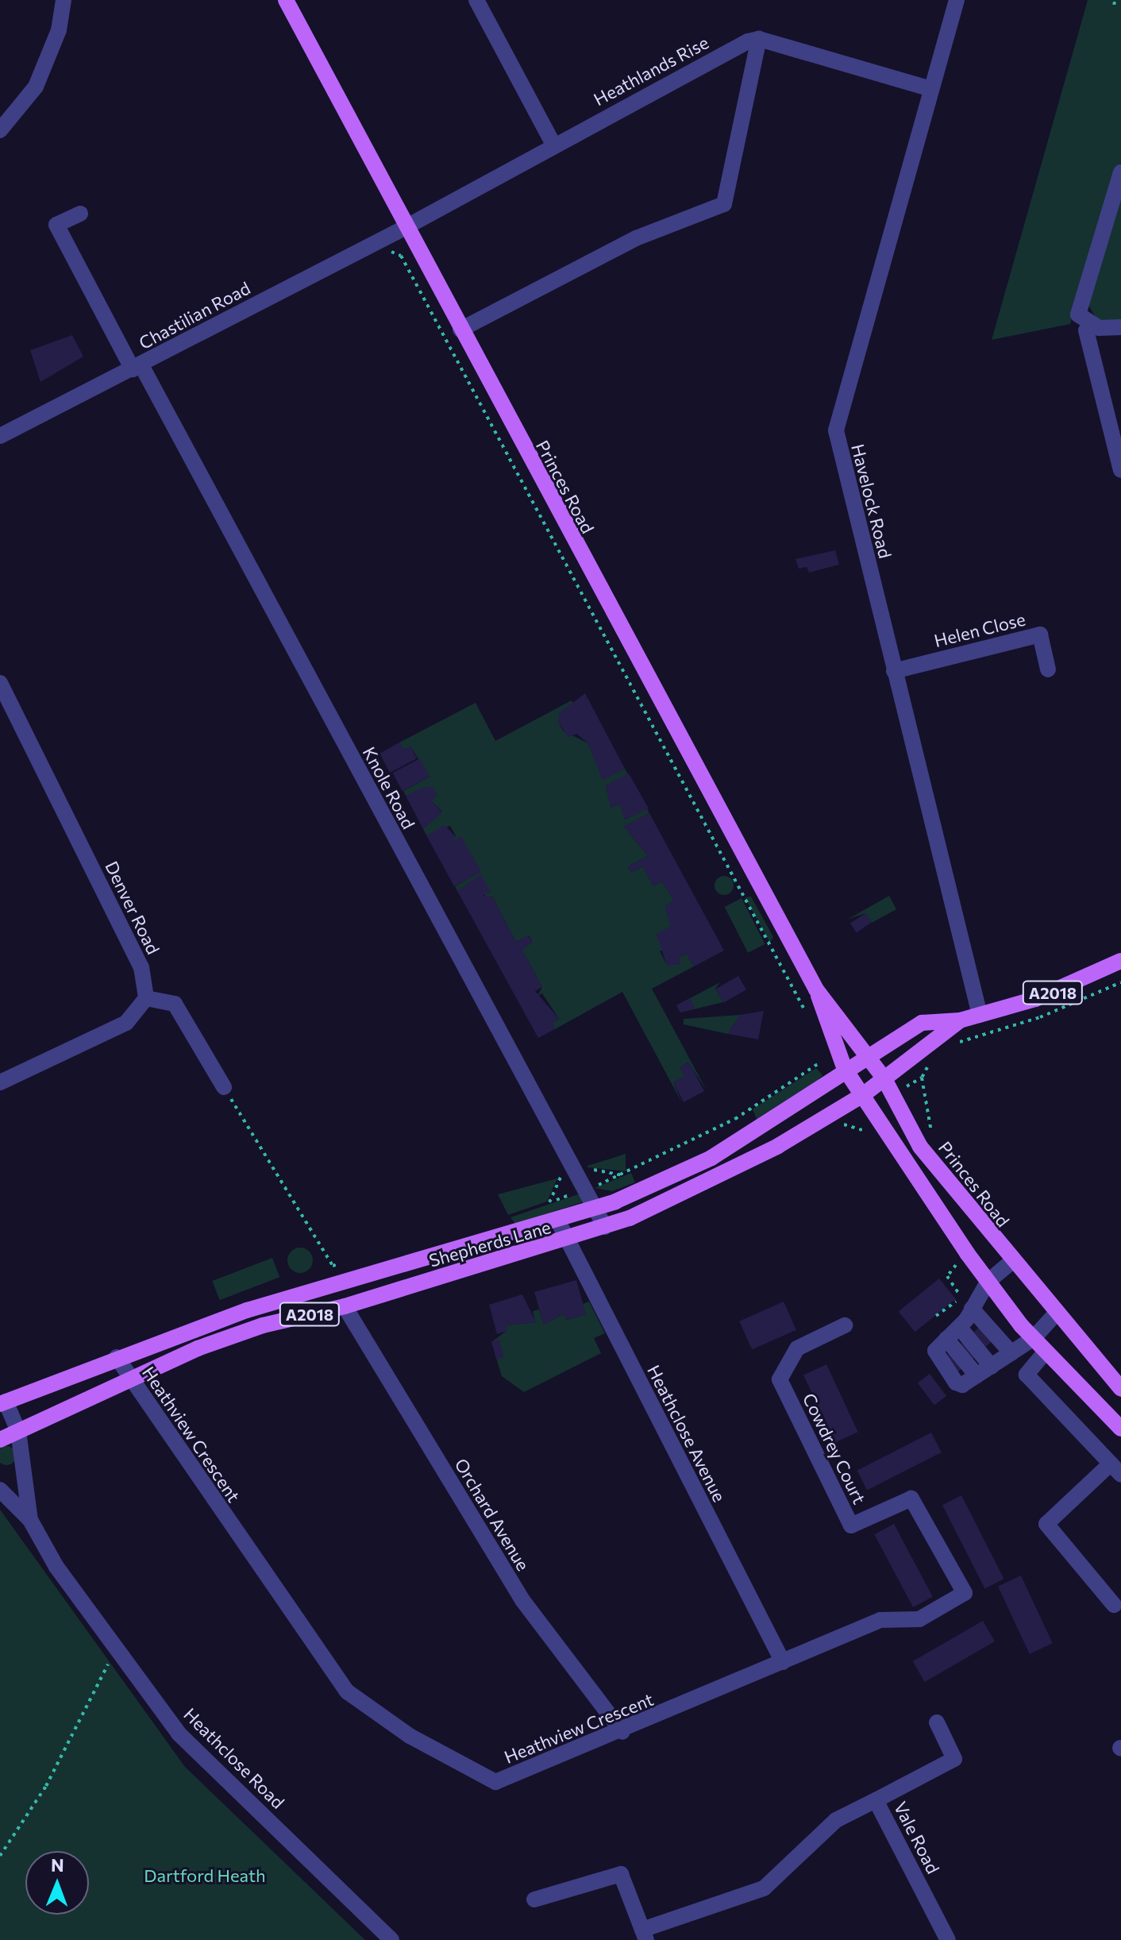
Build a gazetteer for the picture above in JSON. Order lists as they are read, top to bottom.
{
  "streets": {
    "main road": ["Princes Road", "A2018", "Shepherds Lane"],
    "street": [
      "Heathlands Rise",
      "Chastilian Road",
      "Havelock Road",
      "Helen Close",
      "Knole Road",
      "Denver Road",
      "Heathclose Avenue",
      "Heathview Crescent",
      "Cowdrey Court",
      "Orchard Avenue",
      "Heathclose Road",
      "Vale Road"
    ]
  },
  "crossings": [
    ["Heathlands Rise", "Chastilian Road"],
    ["Heathlands Rise", "Princes Road"],
    ["Chastilian Road", "Princes Road"],
    ["Chastilian Road", "Knole Road"],
    ["Princes Road", "Shepherds Lane"],
    ["Havelock Road", "Helen Close"],
    ["Havelock Road", "Shepherds Lane"],
    ["Knole Road", "Shepherds Lane"],
    ["Shepherds Lane", "Heathclose Avenue"],
    ["Shepherds Lane", "Heathview Crescent"],
    ["Shepherds Lane", "Orchard Avenue"],
    ["Shepherds Lane", "Heathclose Road"],
    ["Heathclose Avenue", "Heathview Crescent"],
    ["Heathview Crescent", "Cowdrey Court"],
    ["Heathview Crescent", "Orchard Avenue"]
  ],
  "parks": ["Dartford Heath"],
  "north": "top"
}
